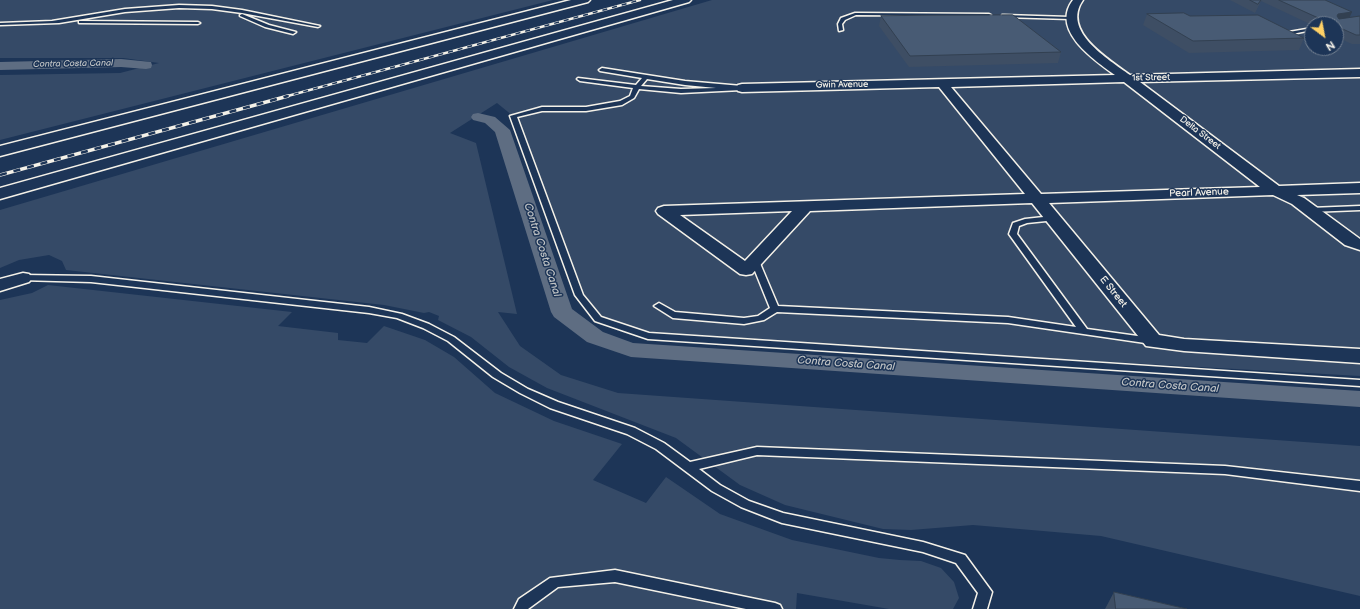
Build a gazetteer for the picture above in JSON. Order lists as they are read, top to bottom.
{
  "streets": {
    "street": [
      "1st Street",
      "Gwin Avenue",
      "Delta Street",
      "Pearl Avenue",
      "E Street"
    ]
  },
  "crossings": [
    ["1st Street", "Gwin Avenue"],
    ["1st Street", "Delta Street"],
    ["1st Street", "E Street"],
    ["Gwin Avenue", "E Street"],
    ["Delta Street", "Pearl Avenue"],
    ["Pearl Avenue", "E Street"]
  ],
  "water": ["Contra Costa Canal"],
  "north": "bottom right"
}
